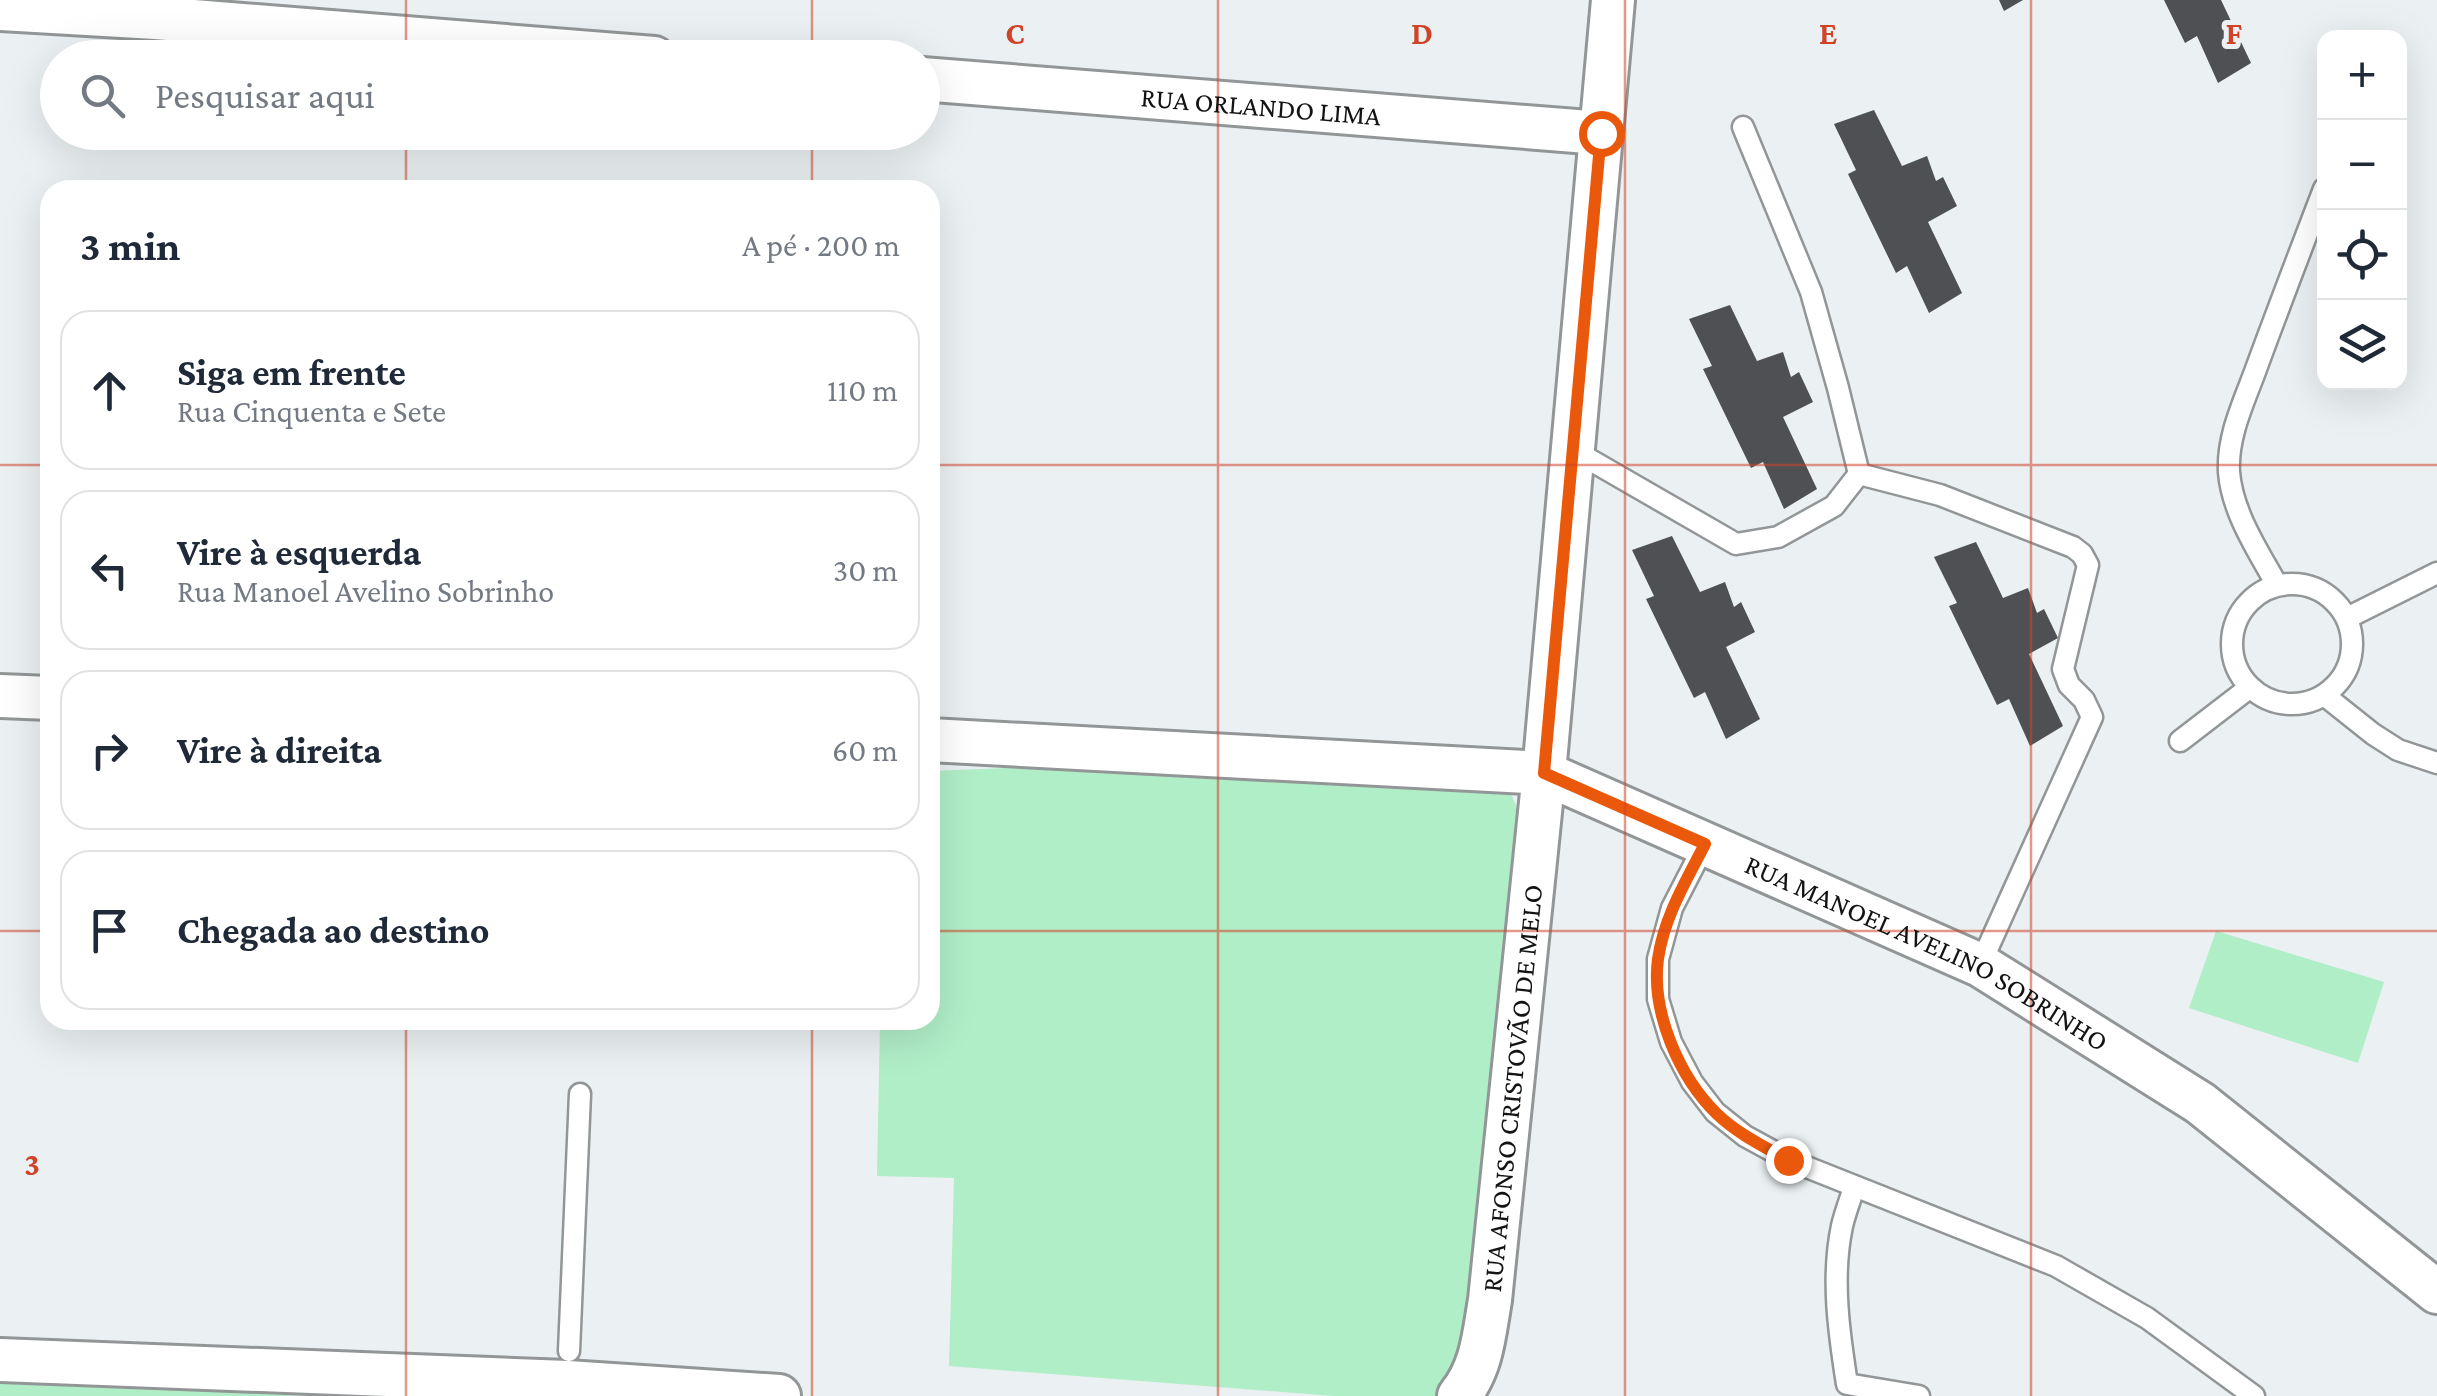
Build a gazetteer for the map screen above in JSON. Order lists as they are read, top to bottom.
{
  "streets": {
    "street": ["RUA ORLANDO LIMA", "RUA MANOEL AVELINO SOBRINHO", "RUA AFONSO CRISTOVÃO DE MELO"]
  },
  "crossings": [
    ["RUA ORLANDO LIMA", "RUA AFONSO CRISTOVÃO DE MELO"],
    ["RUA MANOEL AVELINO SOBRINHO", "RUA AFONSO CRISTOVÃO DE MELO"]
  ],
  "page": {
    "map_buttons": ["+", "−"],
    "search": "Pesquisar aqui",
    "heading": ["3 min", "A pé · 200 m"],
    "list": [
      ["Siga em frente", "Rua Cinquenta e Sete", "110 m"],
      ["Vire à esquerda", "Rua Manoel Avelino Sobrinho", "30 m"],
      ["Vire à direita", "60 m"],
      "Chegada ao destino"
    ]
  },
  "grid": {
    "columns": [
      "C",
      "D",
      "E",
      "F"
    ],
    "rows": ["3"]
  }
}
